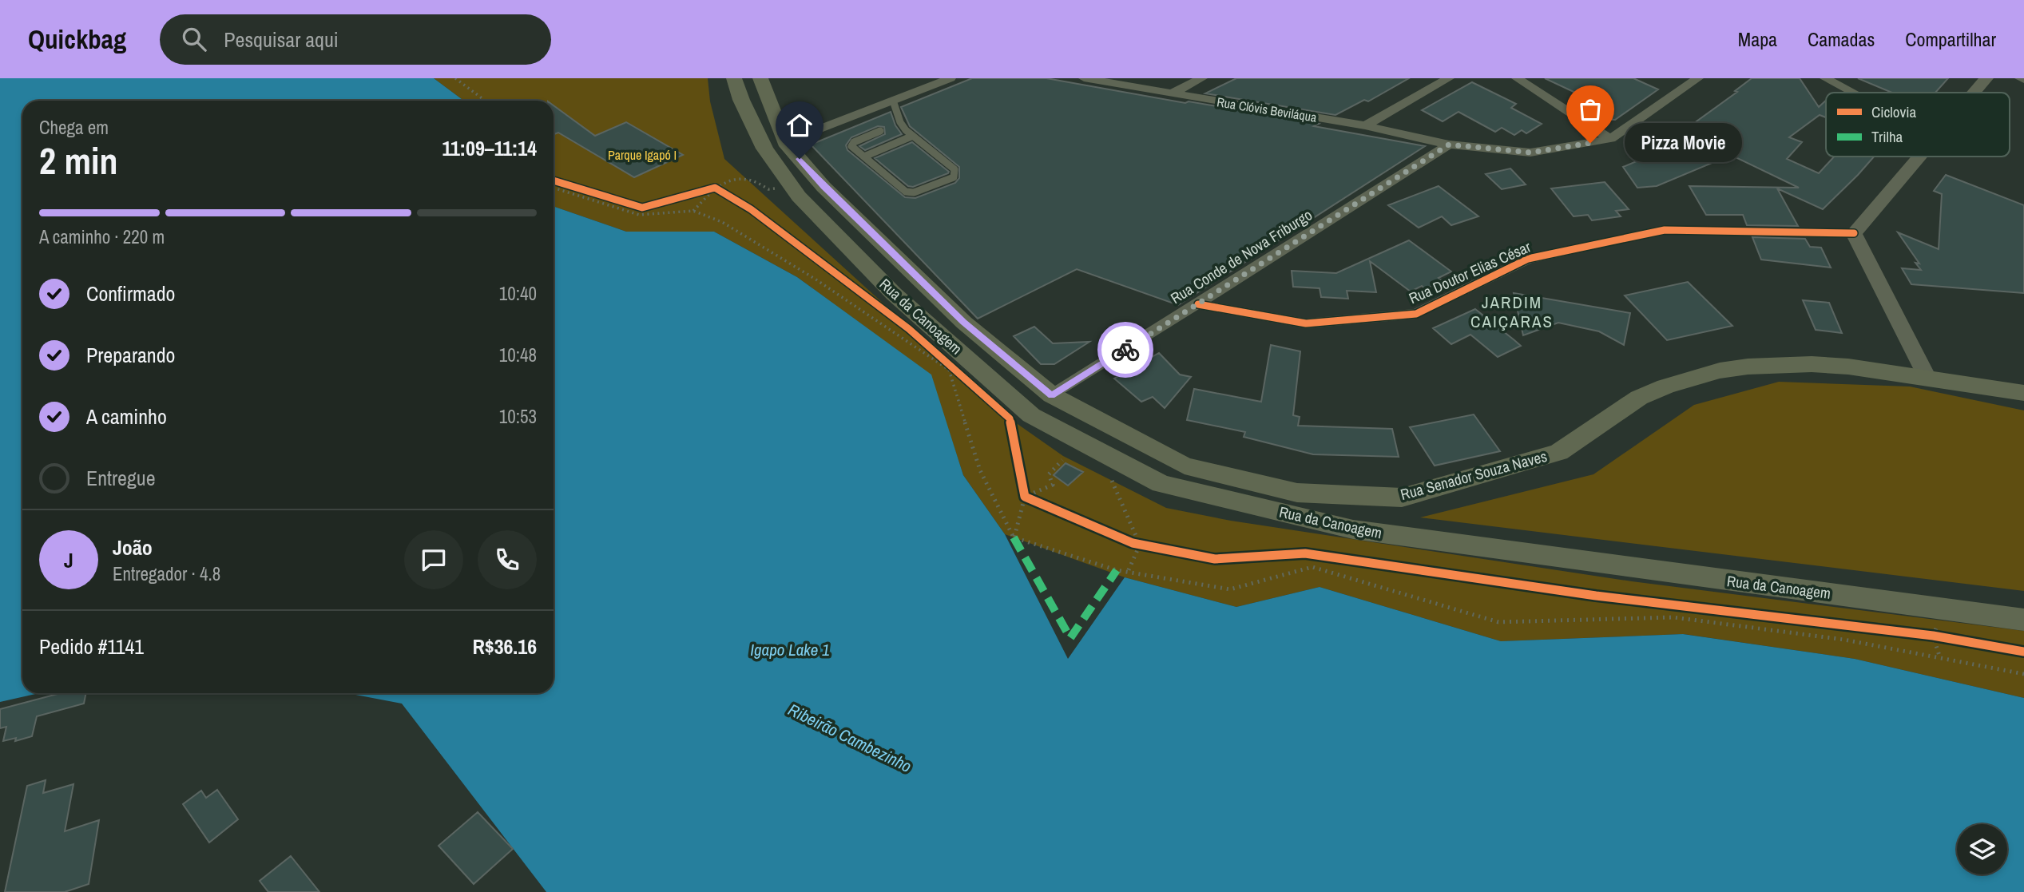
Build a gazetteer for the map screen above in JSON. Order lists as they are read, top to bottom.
{
  "streets": {
    "main road": ["Rua da Canoagem", "Rua Senador Souza Naves"],
    "street": ["Rua Clóvis Beviláqua", "Rua Conde de Nova Friburgo", "Rua Doutor Elias César"]
  },
  "crossings": [
    ["Rua Clóvis Beviláqua", "Rua Conde de Nova Friburgo"],
    ["Rua Conde de Nova Friburgo", "Rua Doutor Elias César"],
    ["Rua Conde de Nova Friburgo", "Rua Senador Souza Naves"],
    ["Rua da Canoagem", "Rua Senador Souza Naves"]
  ],
  "districts": ["JARDIM CAIÇARAS"],
  "water": ["Igapo Lake 1", "Ribeirão Cambezinho"],
  "parks": ["Parque Igapó I"],
  "places": ["Pizza Movie"],
  "legend": ["Ciclovia", "Trilha"],
  "page": {
    "header": "Quickbag",
    "search": "Pesquisar aqui",
    "nav": ["Mapa", "Camadas", "Compartilhar"],
    "heading": ["2 min", "Chega em", "11:09–11:14"],
    "panel": [
      "João",
      "Entregador · 4.8",
      "Pedido #1141",
      "R$36.16"
    ],
    "bubble": "Pizza Movie",
    "bar": "A caminho · 220 m",
    "list": [
      ["Confirmado", "10:40"],
      ["Preparando", "10:48"],
      ["A caminho", "10:53"],
      "Entregue"
    ],
    "round": "J"
  }
}
